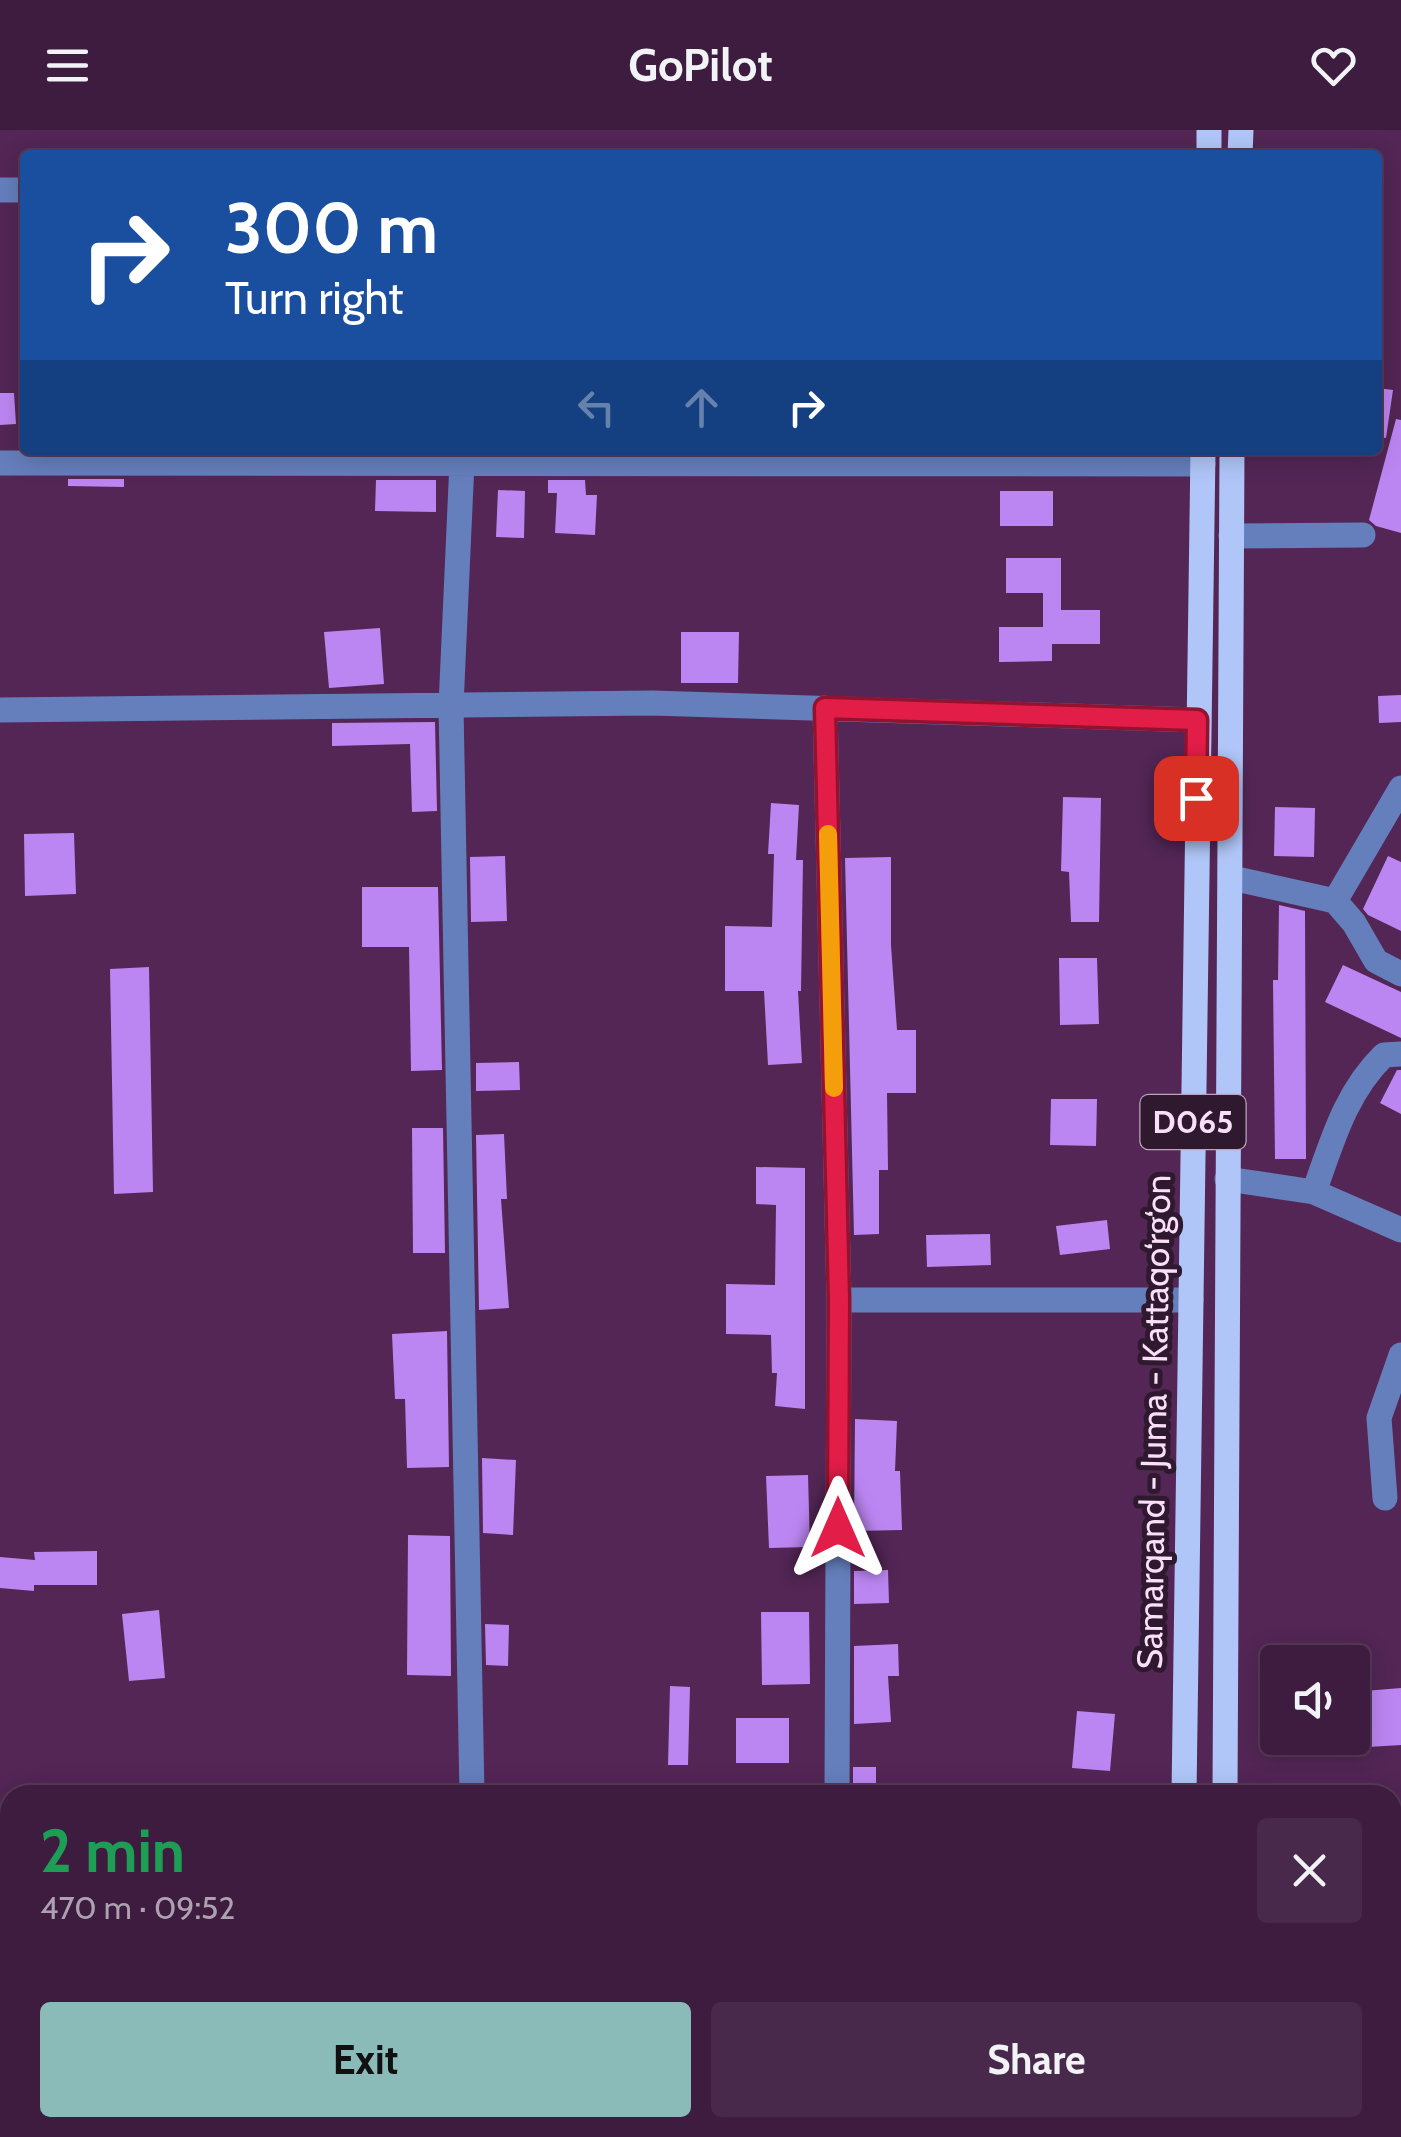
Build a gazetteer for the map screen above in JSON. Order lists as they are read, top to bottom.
{
  "streets": {
    "main road": ["D065", "Samarqand - Juma - Kattaqo‘rg‘on"]
  },
  "page": {
    "header": "GoPilot",
    "turn": ["300 m", "Turn right"],
    "heading": ["2 min", "470 m · 09:52"],
    "buttons": ["Exit", "Share"]
  }
}
